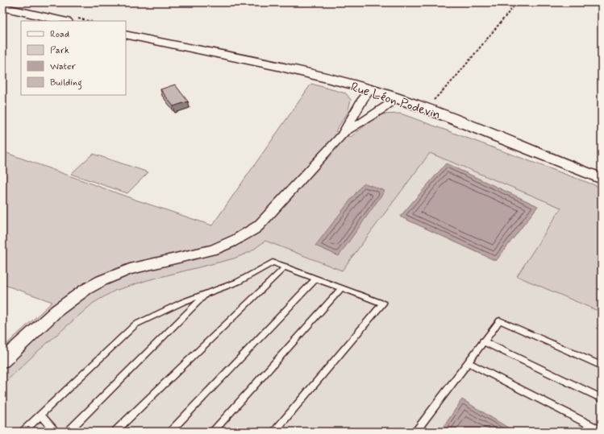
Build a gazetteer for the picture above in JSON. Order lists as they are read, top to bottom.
{
  "streets": {
    "main road": ["Rue Léon Podevin"]
  },
  "legend": [
    "Road",
    "Park",
    "Water",
    "Building"
  ]
}
